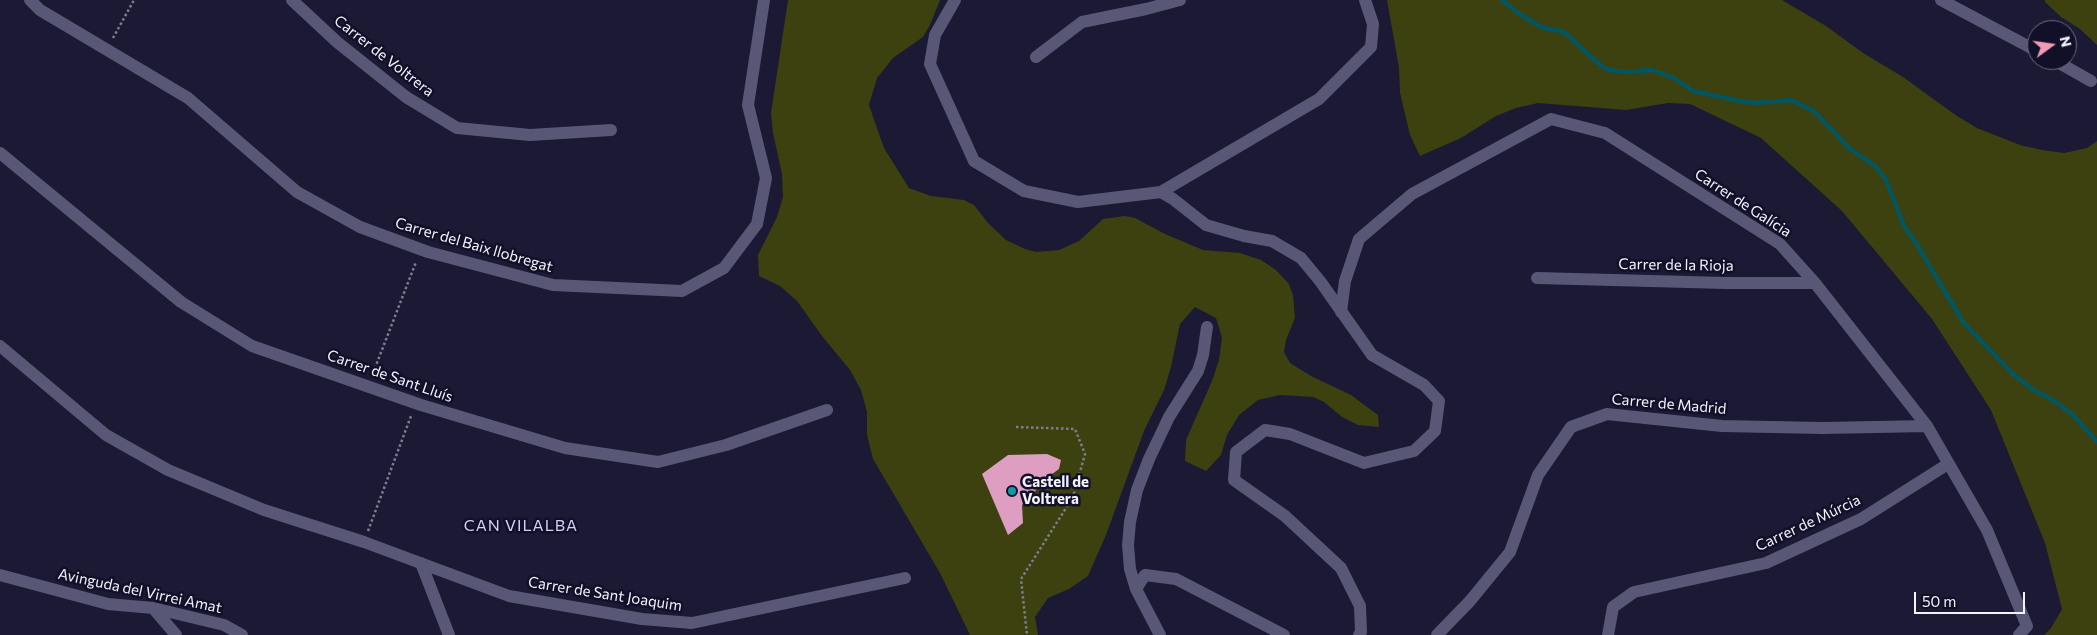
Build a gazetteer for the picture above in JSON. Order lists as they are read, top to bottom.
{
  "streets": {
    "street": [
      "Carrer de Voltrera",
      "Carrer de Galícia",
      "Carrer del Baix llobregat",
      "Carrer de la Rioja",
      "Carrer de Sant Lluís",
      "Carrer de Madrid",
      "Carrer de Múrcia",
      "Avinguda del Virrei Amat",
      "Carrer de Sant Joaquim"
    ]
  },
  "crossings": [
    ["Carrer de Galícia", "Carrer de la Rioja"],
    ["Carrer de Galícia", "Carrer de Madrid"],
    ["Carrer de Galícia", "Carrer de Múrcia"]
  ],
  "districts": ["CAN VILALBA"],
  "places": ["Castell de Voltrera"],
  "scale_bar": "50 m",
  "north": "right"
}
